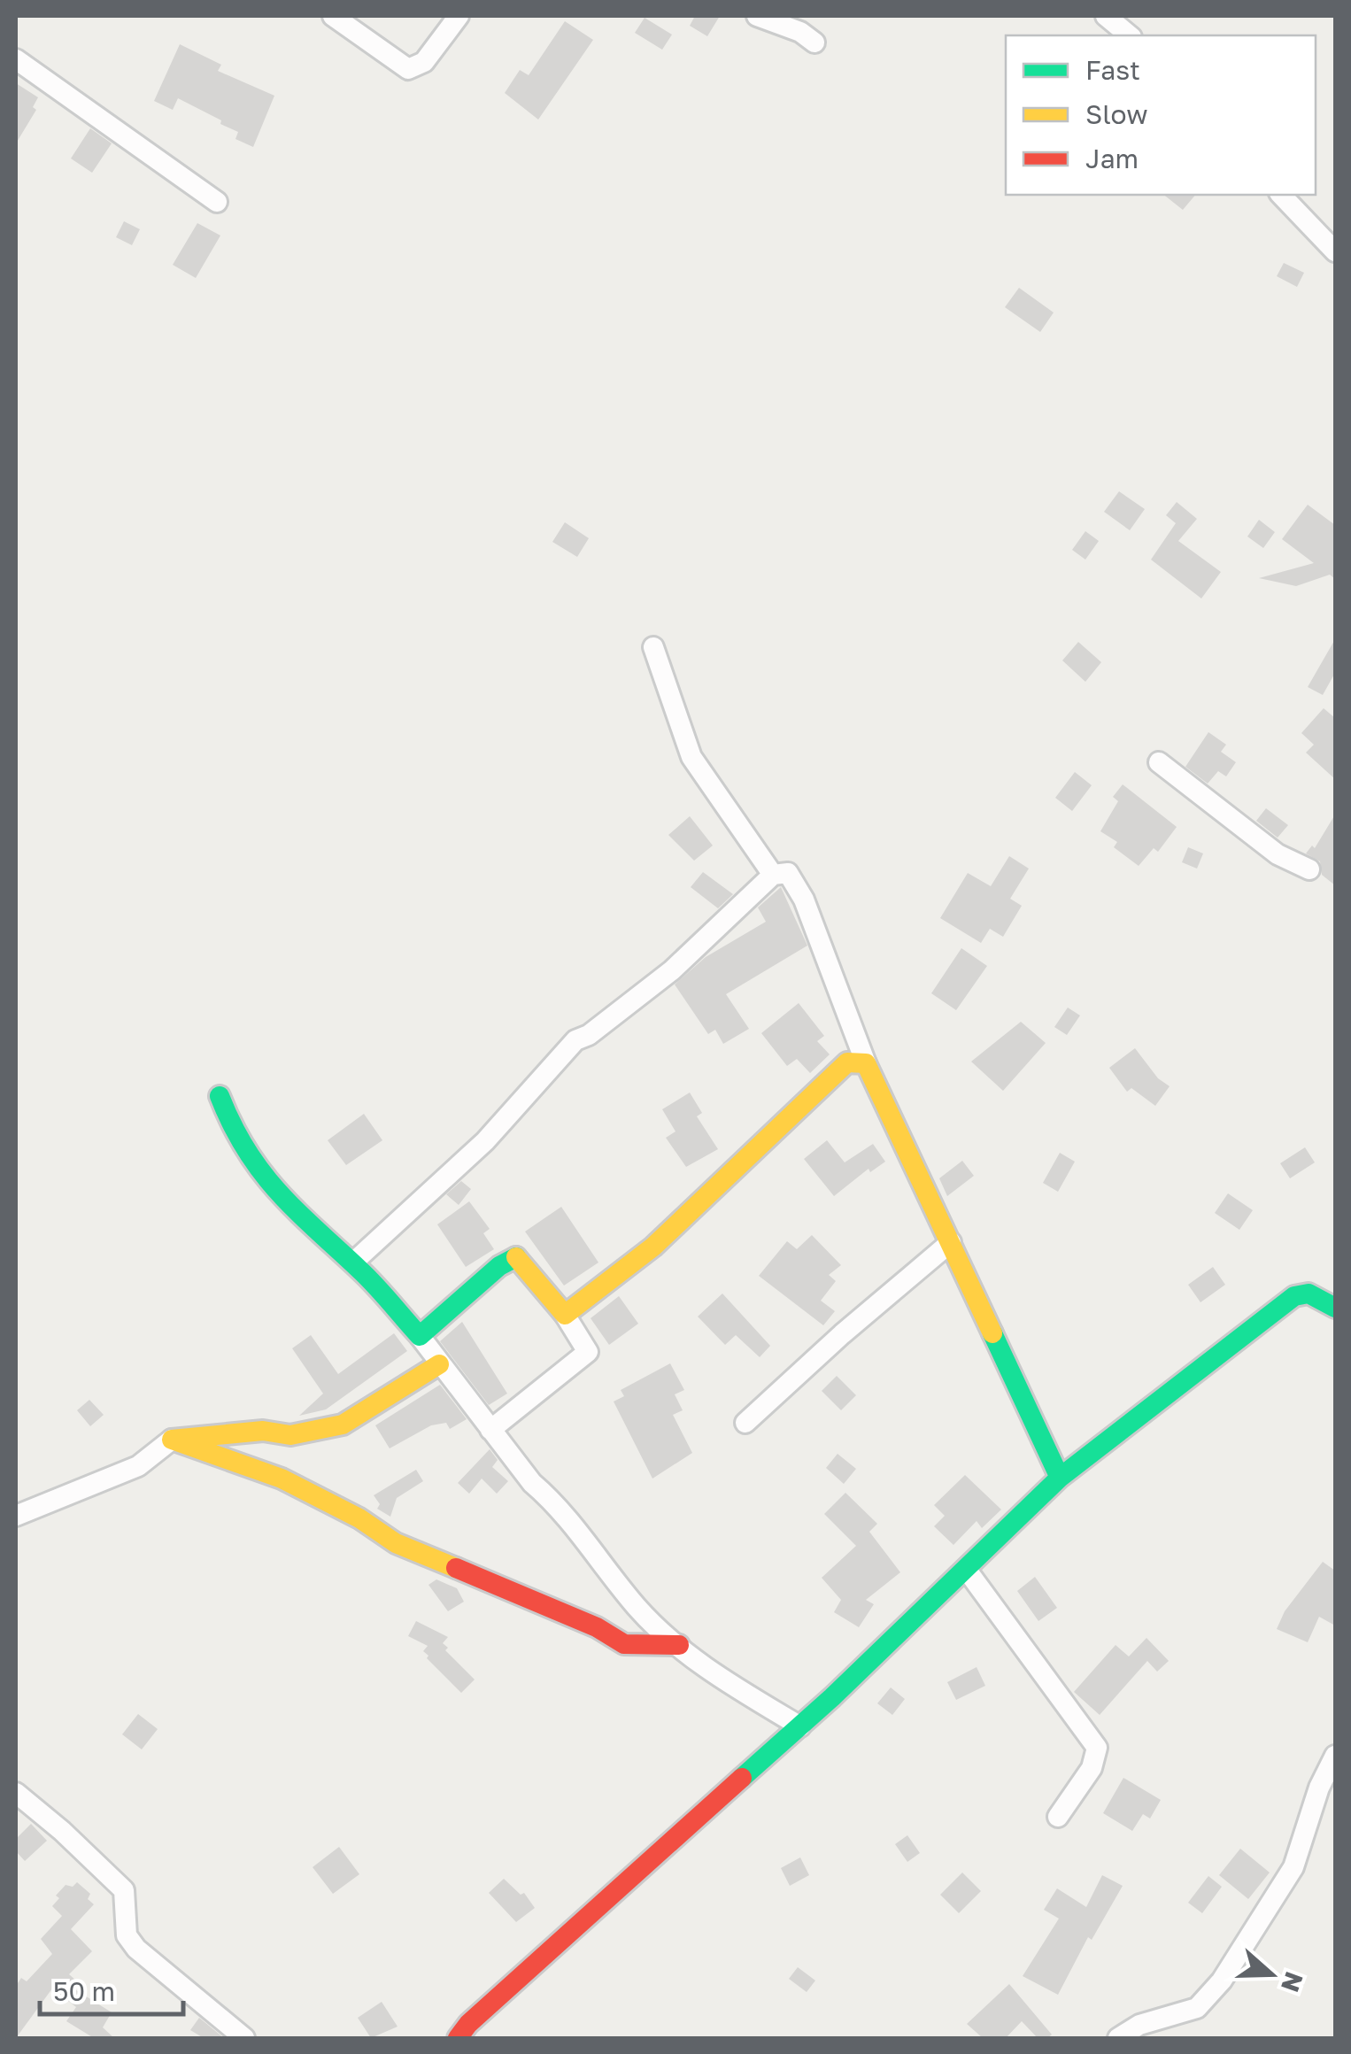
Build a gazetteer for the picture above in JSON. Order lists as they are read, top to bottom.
{
  "legend": ["Fast", "Slow", "Jam"],
  "scale_bar": "50 m",
  "north": "right"
}
